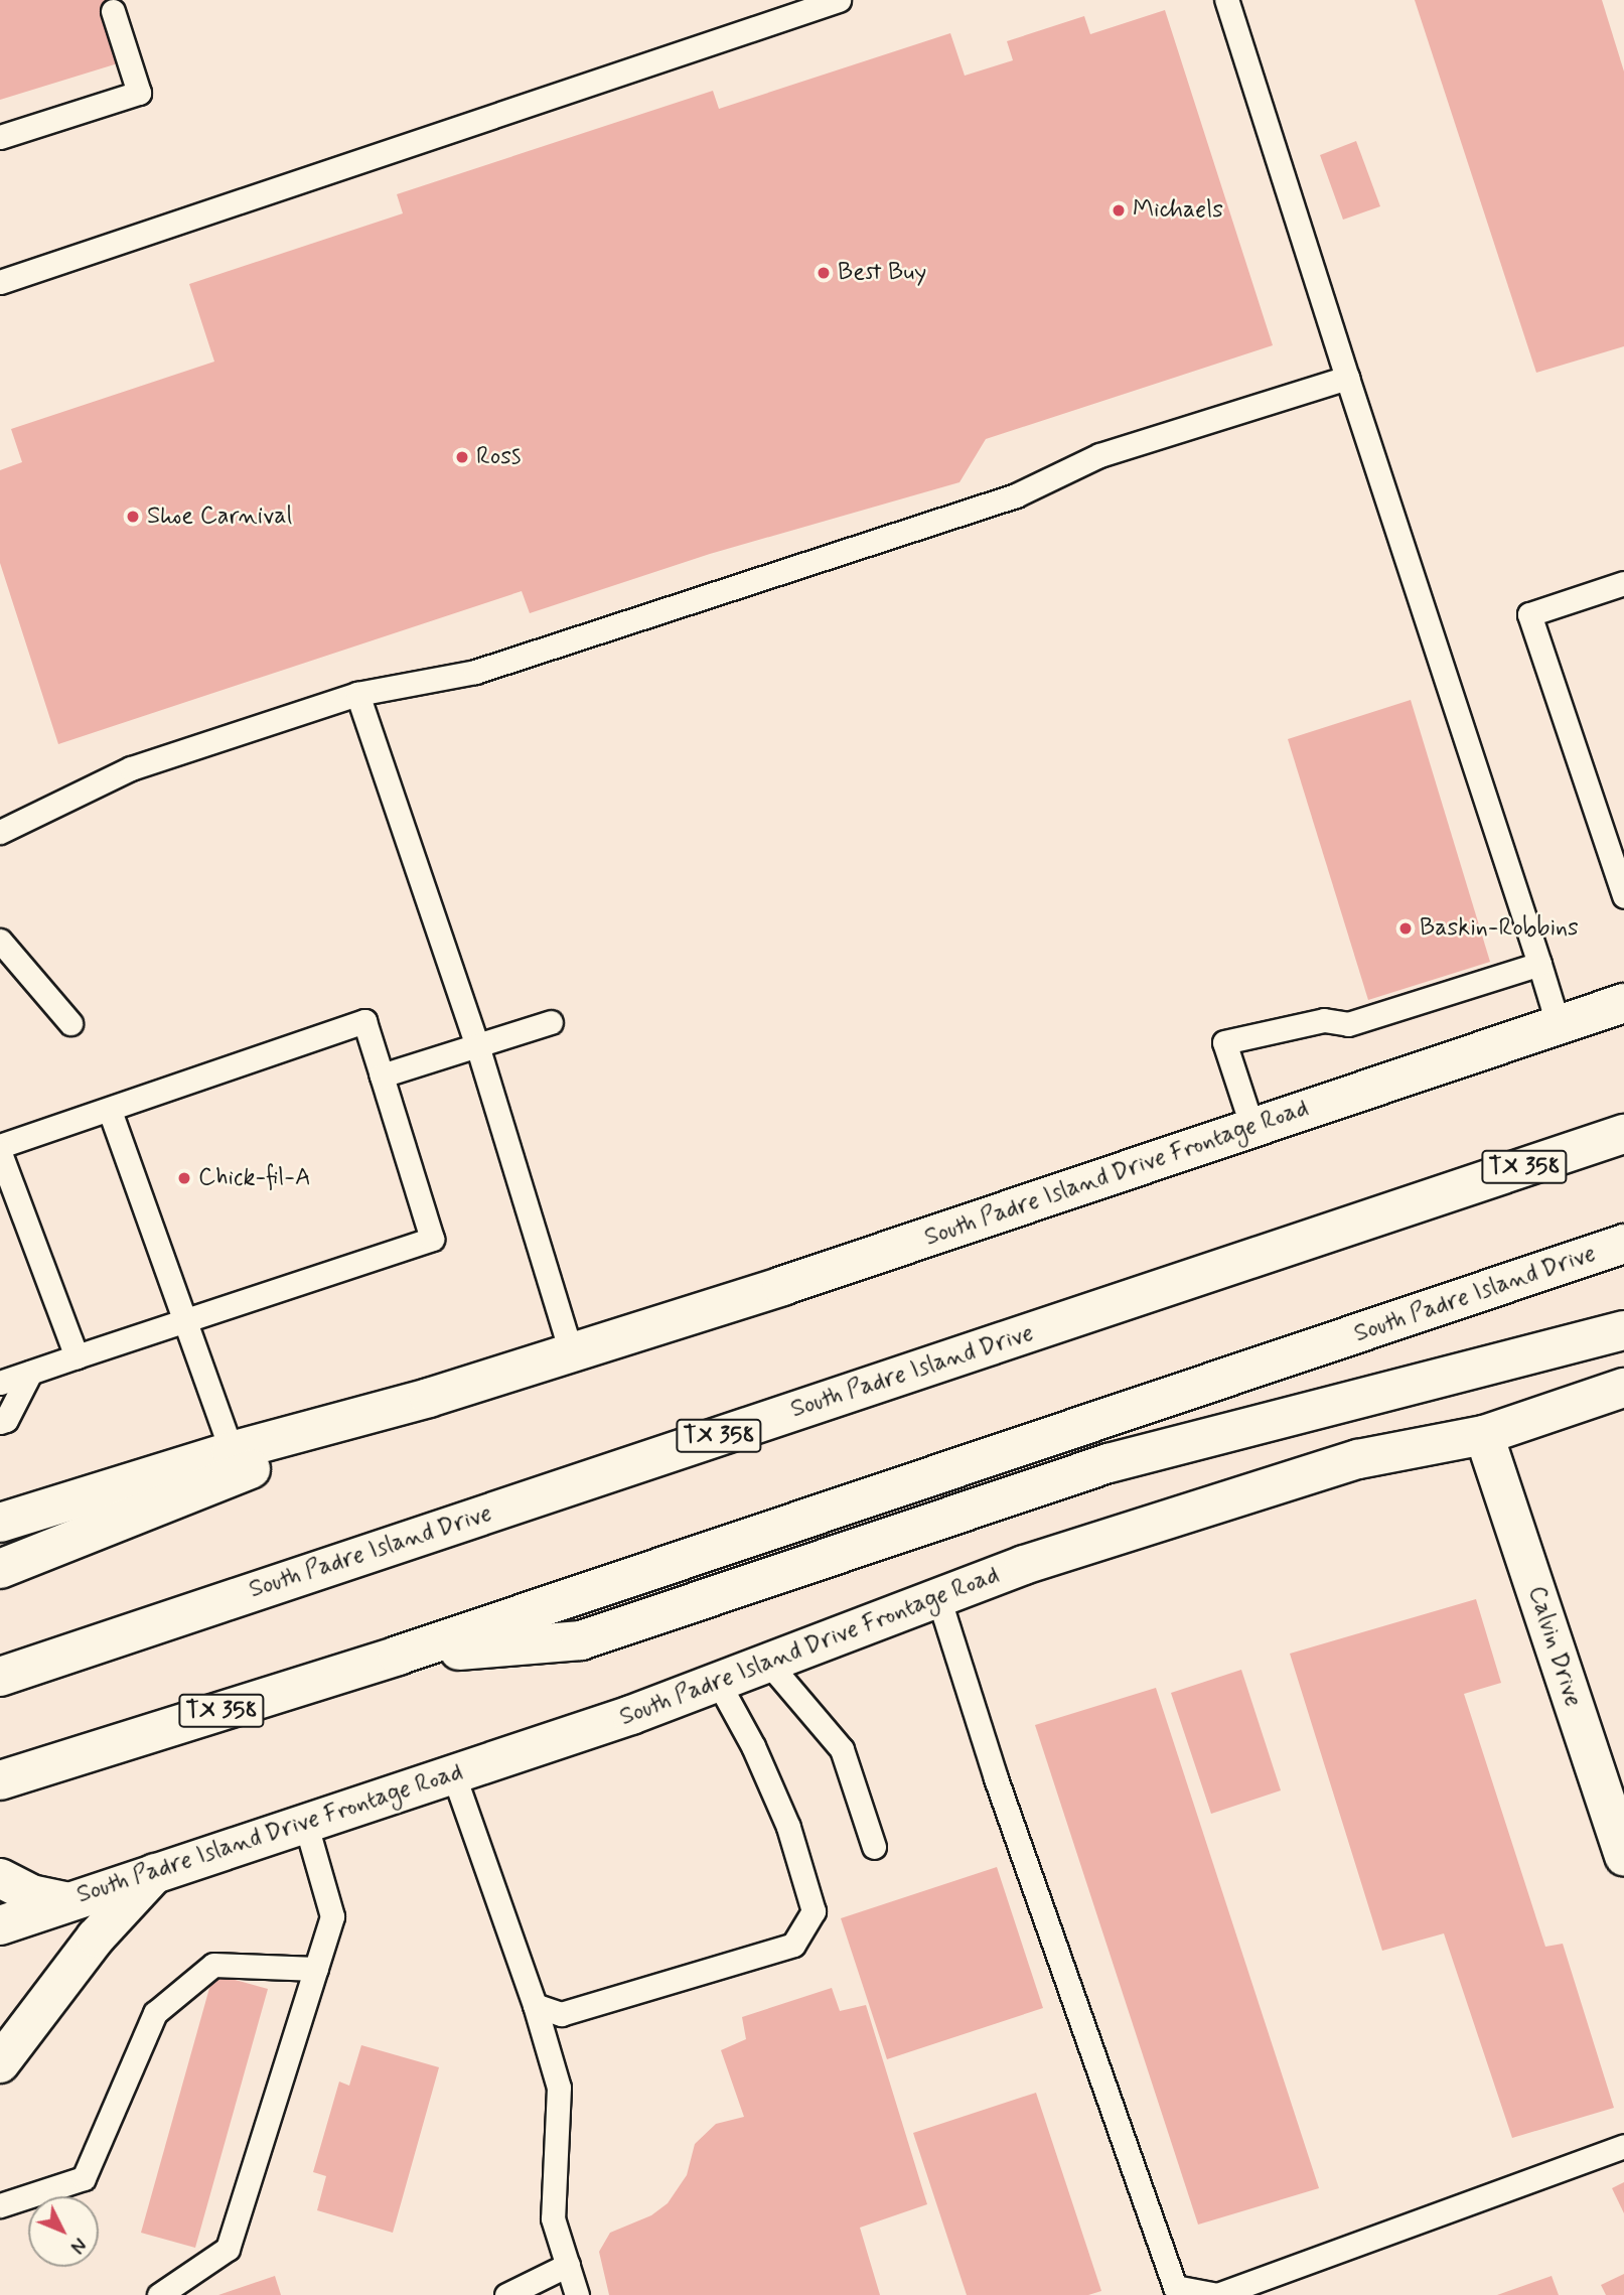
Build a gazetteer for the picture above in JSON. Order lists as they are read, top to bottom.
{
  "streets": {
    "main road": [
      "TX 358",
      "South Padre Island Drive Frontage Road",
      "South Padre Island Drive",
      "Calvin Drive"
    ]
  },
  "crossings": [
    ["South Padre Island Drive Frontage Road", "Calvin Drive"]
  ],
  "places": [
    "Michaels",
    "Best Buy",
    "Ross",
    "Shoe Carnival",
    "Baskin-Robbins",
    "Chick-fil-A"
  ],
  "north": "bottom right"
}
